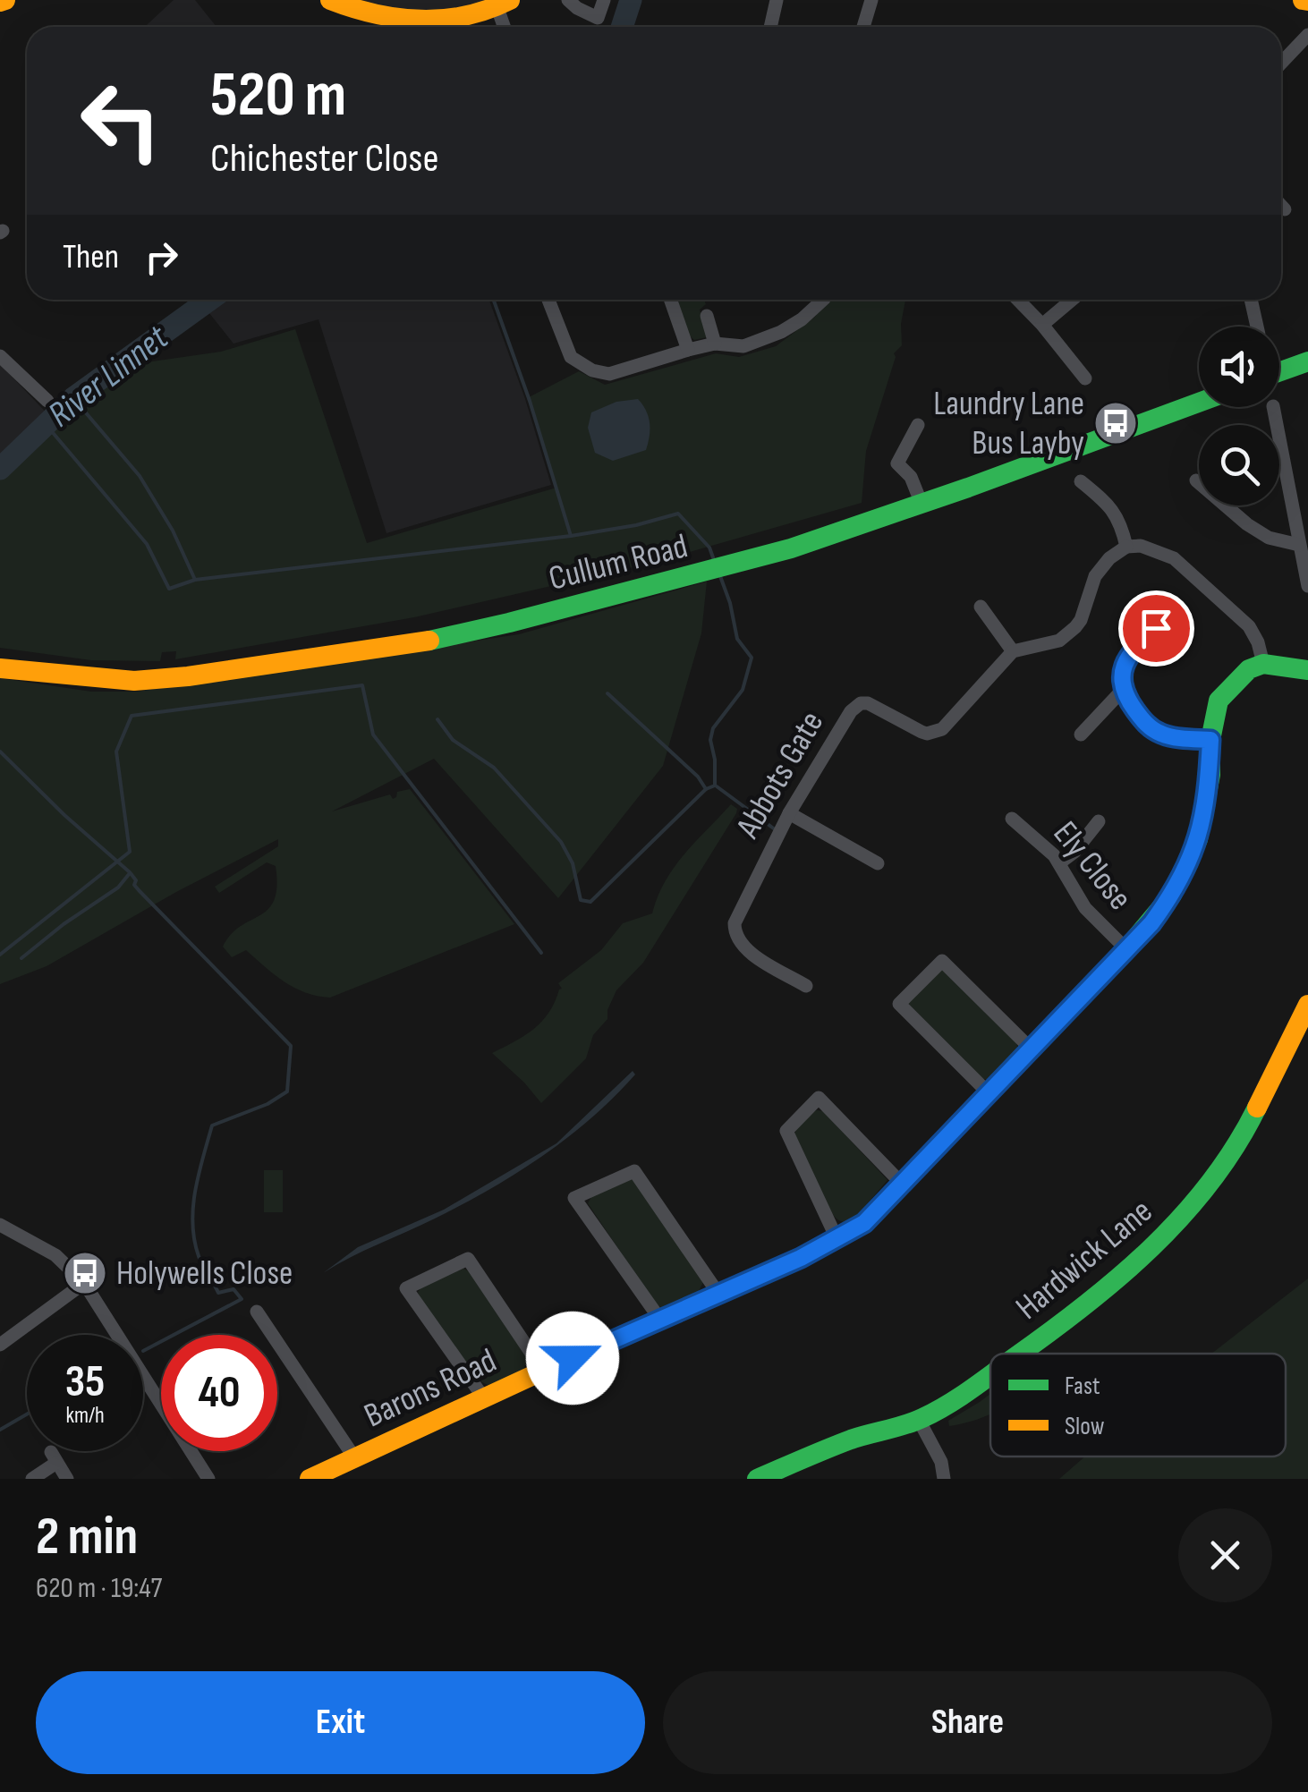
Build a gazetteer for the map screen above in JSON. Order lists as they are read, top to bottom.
{
  "streets": {
    "street": [
      "Cullum Road",
      "Abbots Gate",
      "Ely Close",
      "Hardwick Lane",
      "Barons Road"
    ]
  },
  "crossings": [
    ["Ely Close", "Barons Road"]
  ],
  "water": ["River Linnet"],
  "places": {
    "bus stop": ["Laundry Lane Bus Layby", "Holywells Close"]
  },
  "legend": ["Fast", "Slow"],
  "page": {
    "turn": ["520 m", "Chichester Close"],
    "then": "Then",
    "speed": "35 km/h",
    "limit": "40",
    "heading": ["2 min", "620 m · 19:47"],
    "buttons": ["Exit", "Share"]
  }
}
